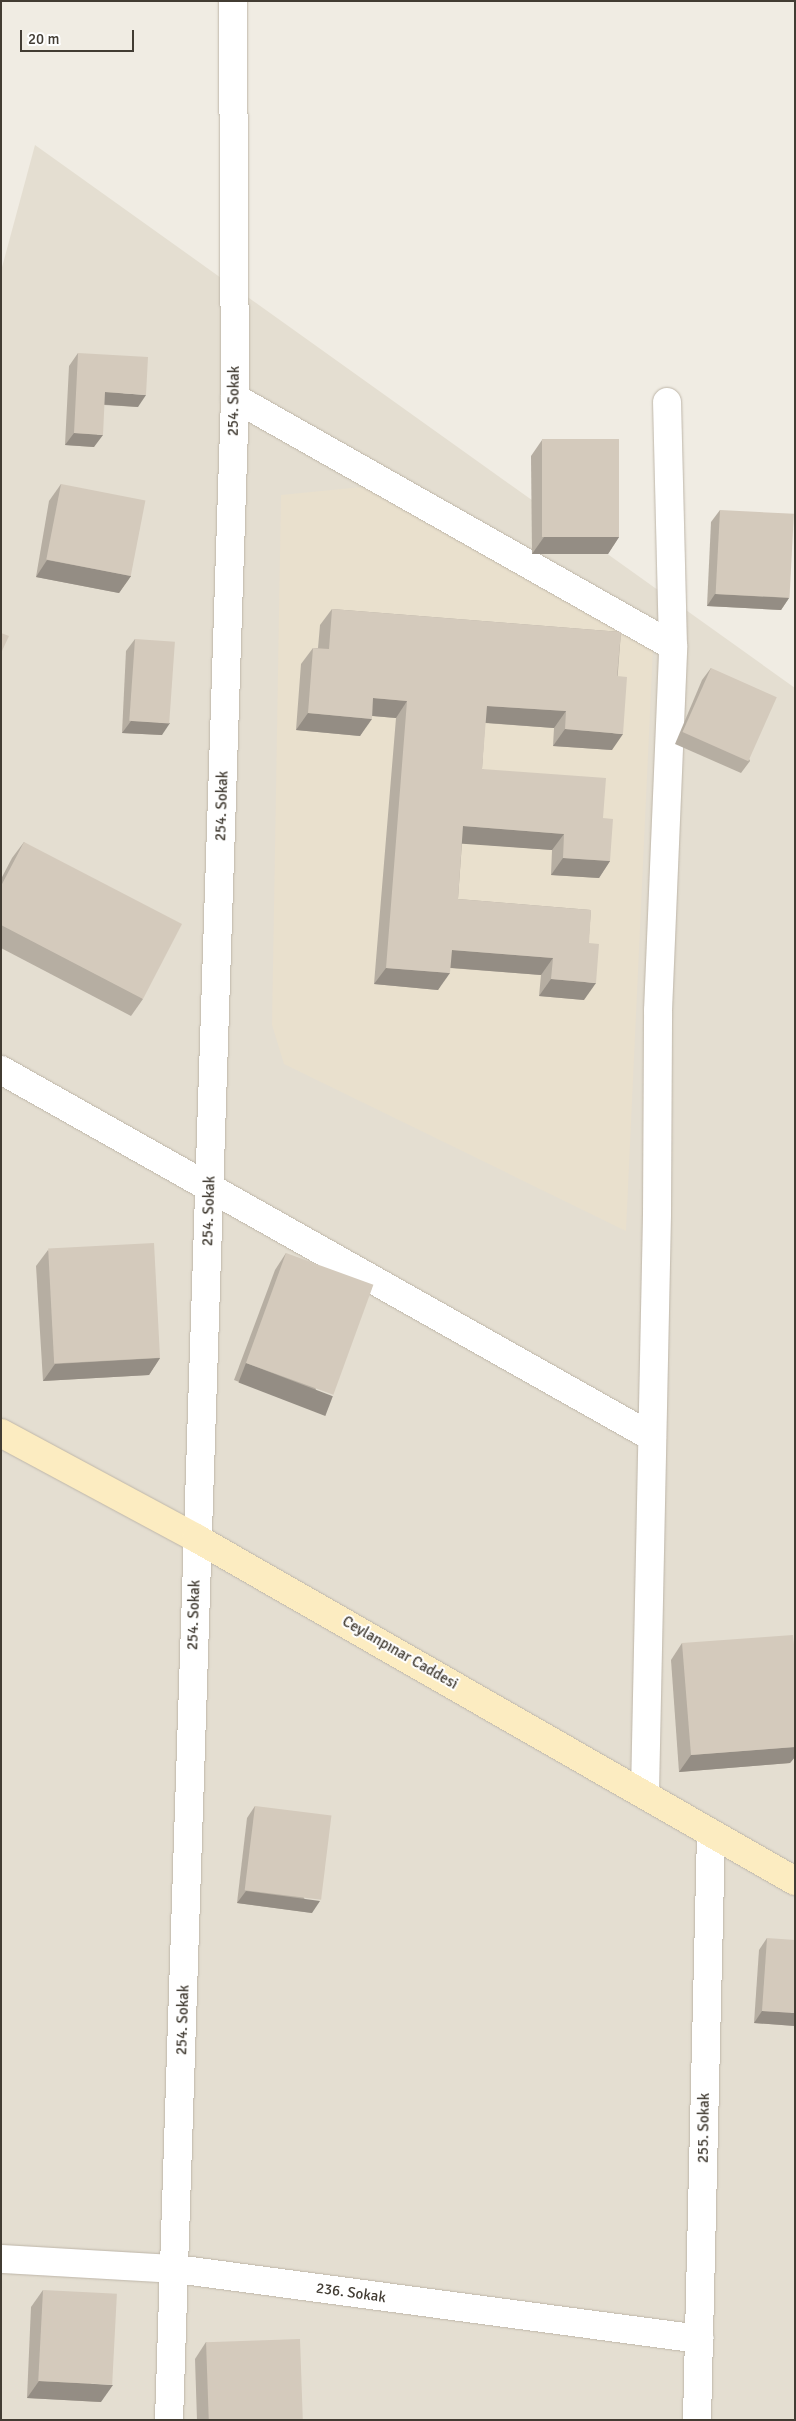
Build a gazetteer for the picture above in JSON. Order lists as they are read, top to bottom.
{
  "streets": {
    "main road": ["Ceylanpınar Caddesi"],
    "street": ["254. Sokak", "255. Sokak", "236. Sokak"]
  },
  "crossings": [
    ["254. Sokak", "Ceylanpınar Caddesi"],
    ["254. Sokak", "236. Sokak"],
    ["Ceylanpınar Caddesi", "255. Sokak"],
    ["255. Sokak", "236. Sokak"]
  ],
  "scale_bar": "20 m"
}
